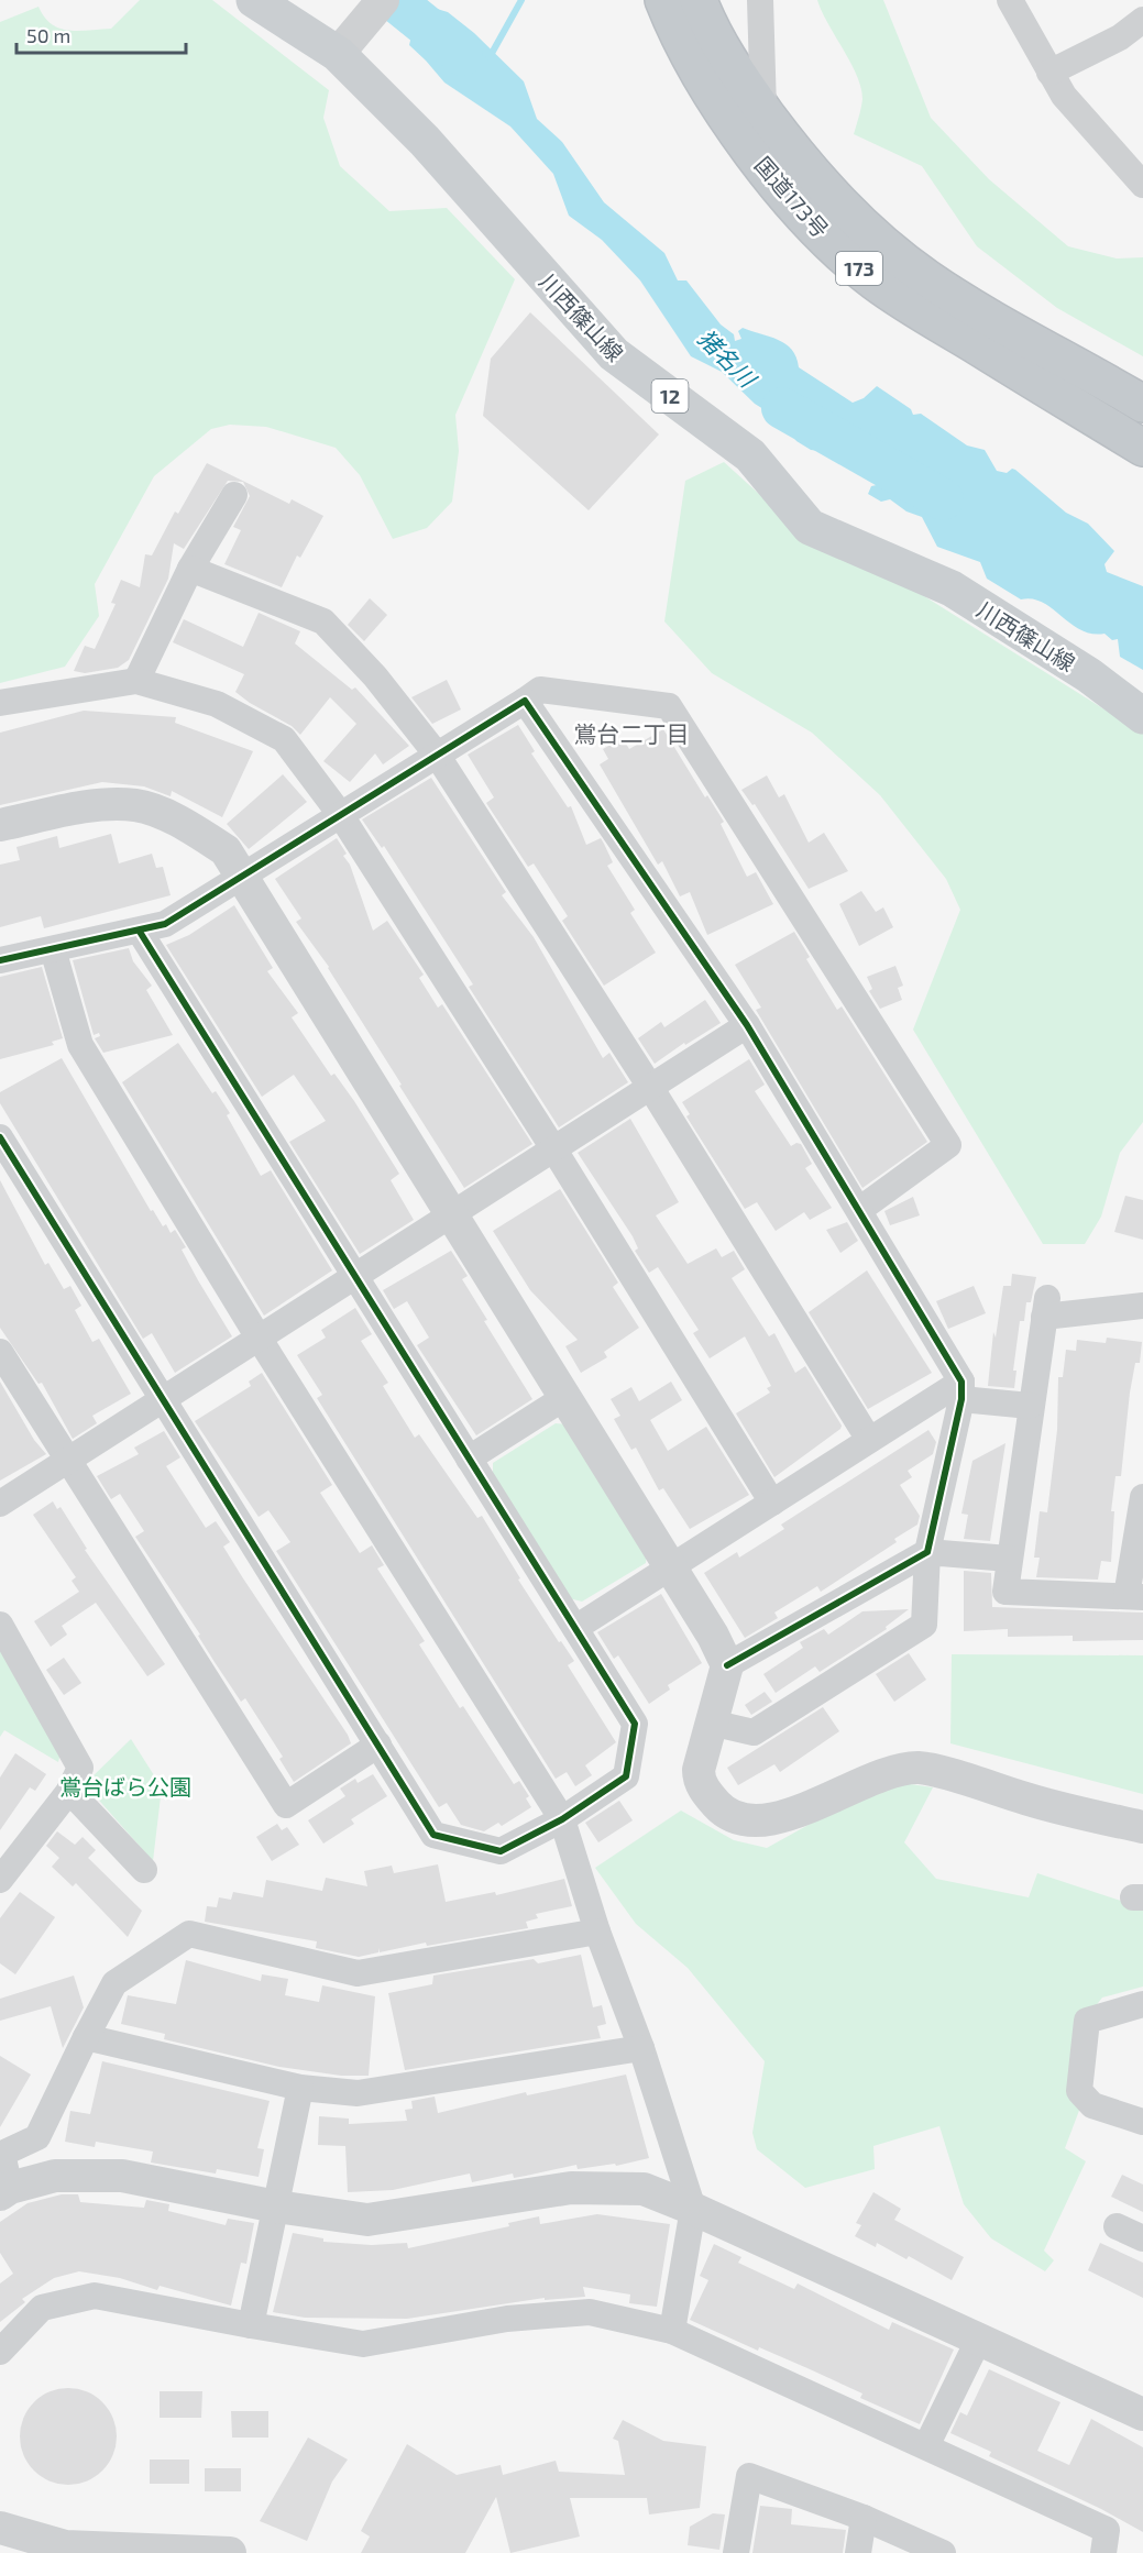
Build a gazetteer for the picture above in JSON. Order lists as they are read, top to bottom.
{
  "streets": {
    "highway": ["国道173号", "173"],
    "main road": ["川西篠山線", "12"]
  },
  "districts": ["鴬台二丁目"],
  "water": ["猪名川"],
  "parks": ["鴬台ばら公園"],
  "scale_bar": "50 m"
}
